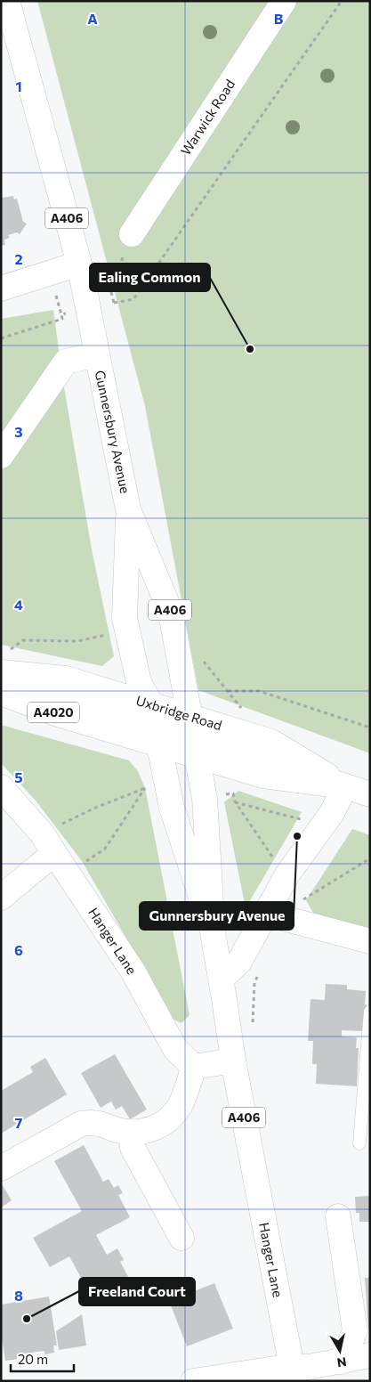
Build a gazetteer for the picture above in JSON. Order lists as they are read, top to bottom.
{
  "streets": {
    "main road": [
      "Warwick Road",
      "A406",
      "Gunnersbury Avenue",
      "A4020",
      "Uxbridge Road",
      "Hanger Lane"
    ]
  },
  "crossings": [
    ["Gunnersbury Avenue", "Uxbridge Road"],
    ["Gunnersbury Avenue", "Hanger Lane"],
    ["Uxbridge Road", "Hanger Lane"]
  ],
  "places": ["Ealing Common", "Gunnersbury Avenue", "Freeland Court"],
  "scale_bar": "20 m",
  "north": "bottom",
  "grid": {
    "columns": ["A", "B"],
    "rows": [
      "1",
      "2",
      "3",
      "4",
      "5",
      "6",
      "7",
      "8"
    ]
  }
}
